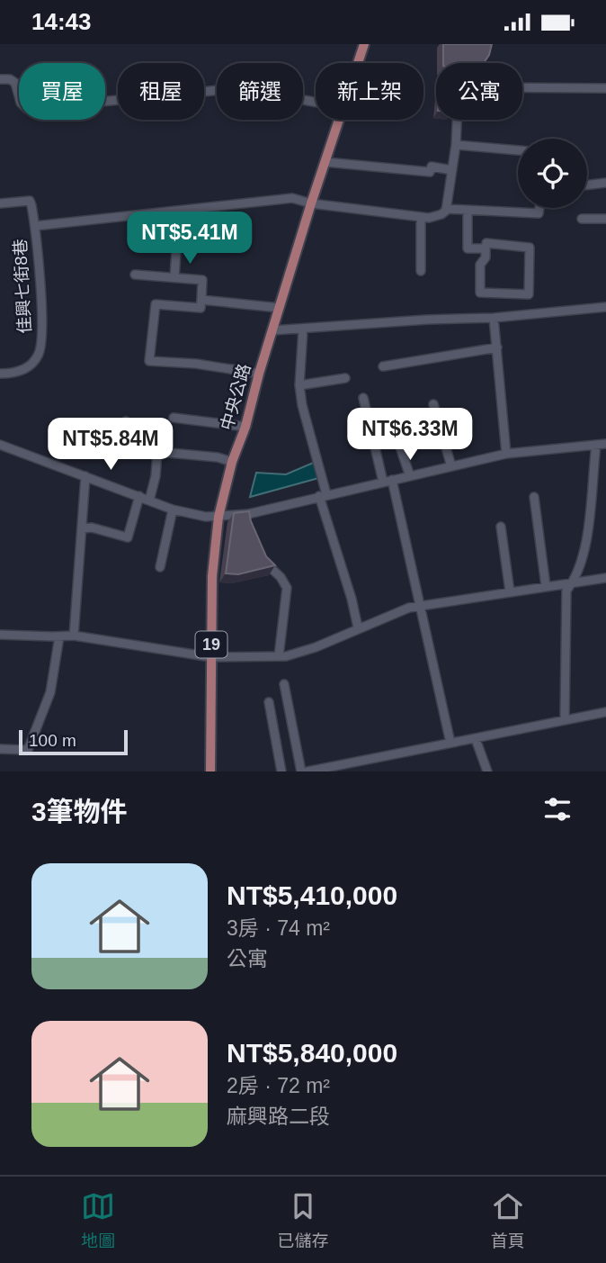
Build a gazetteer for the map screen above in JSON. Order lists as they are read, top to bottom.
{
  "streets": {
    "main road": ["中央公路", "19"],
    "street": ["佳興七街8巷"]
  },
  "scale_bar": "100 m",
  "page": {
    "status": "14:43",
    "chip": [
      "買屋",
      "租屋",
      "篩選",
      "新上架",
      "公寓"
    ],
    "price": ["NT$5.41M", "NT$6.33M", "NT$5.84M"],
    "scale": "100 m",
    "heading": "3筆物件",
    "list": [
      {
        "name": "NT$5,410,000",
        "note": "3房 · 74 m² · 公寓"
      },
      {
        "name": "NT$5,840,000",
        "note": "2房 · 72 m² · 麻興路二段"
      }
    ],
    "tabs": ["地圖", "已儲存", "首頁"]
  }
}
